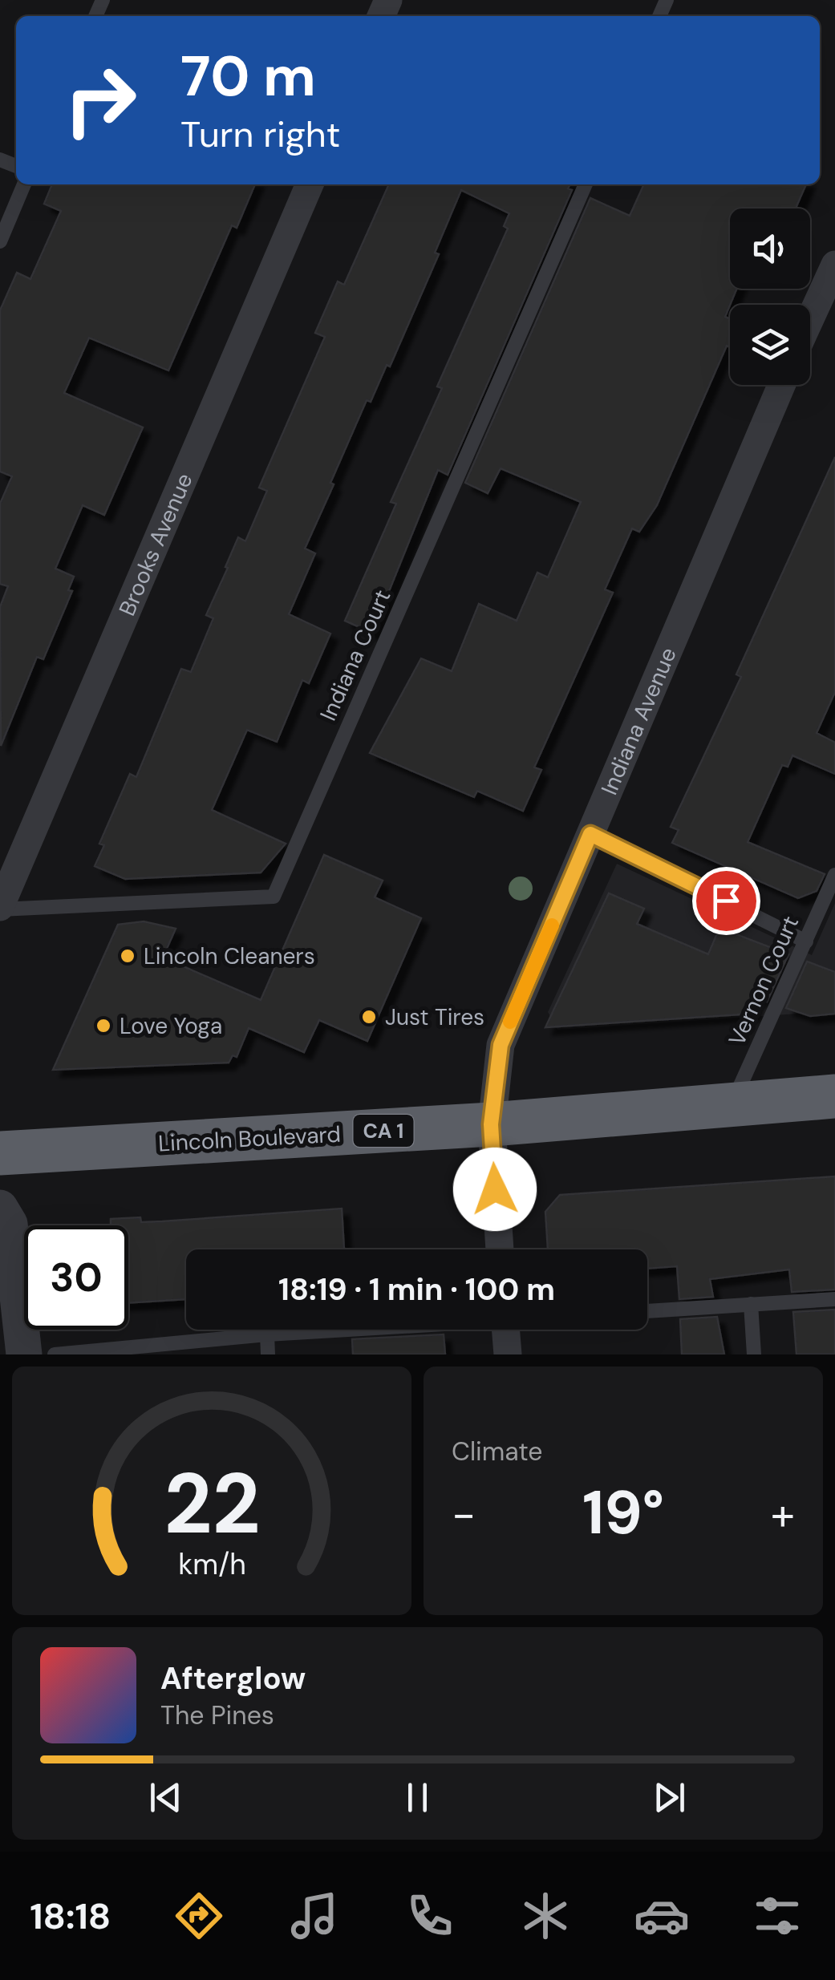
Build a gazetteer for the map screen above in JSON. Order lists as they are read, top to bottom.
{
  "streets": {
    "highway": ["CA 1", "Lincoln Boulevard"],
    "street": ["Brooks Avenue", "Indiana Avenue"],
    "lane": ["Indiana Court", "Vernon Court"]
  },
  "crossings": [
    ["Brooks Avenue", "Indiana Court"],
    ["Indiana Avenue", "Lincoln Boulevard"],
    ["Vernon Court", "Lincoln Boulevard"]
  ],
  "places": ["Lincoln Cleaners", "Just Tires", "Love Yoga"],
  "page": {
    "turn": ["70 m", "Turn right"],
    "limit": "30",
    "trip": "18:19 · 1 min · 100 m",
    "tile": "Climate",
    "heat": ["−", "19°", "+"],
    "song": ["Afterglow", "The Pines"],
    "tabs": "18:18",
    "gauge": ["22", "km/h"]
  }
}
